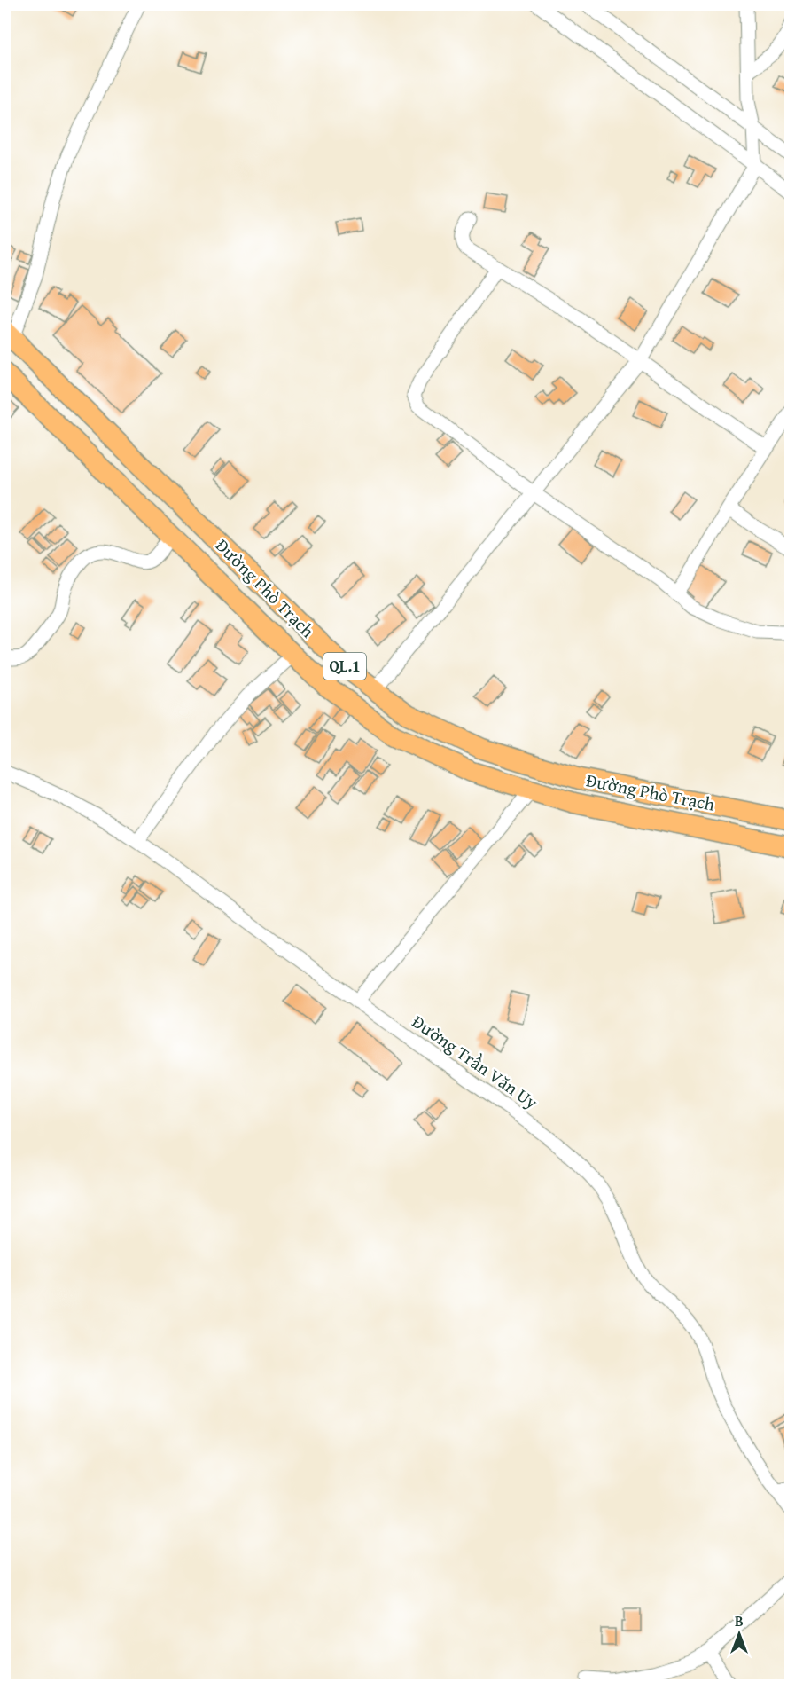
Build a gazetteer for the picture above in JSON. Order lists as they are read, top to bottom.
{
  "streets": {
    "highway": ["Đường Phò Trạch", "QL.1"],
    "street": ["Đường Trần Văn Uy"]
  },
  "north": "top"
}
